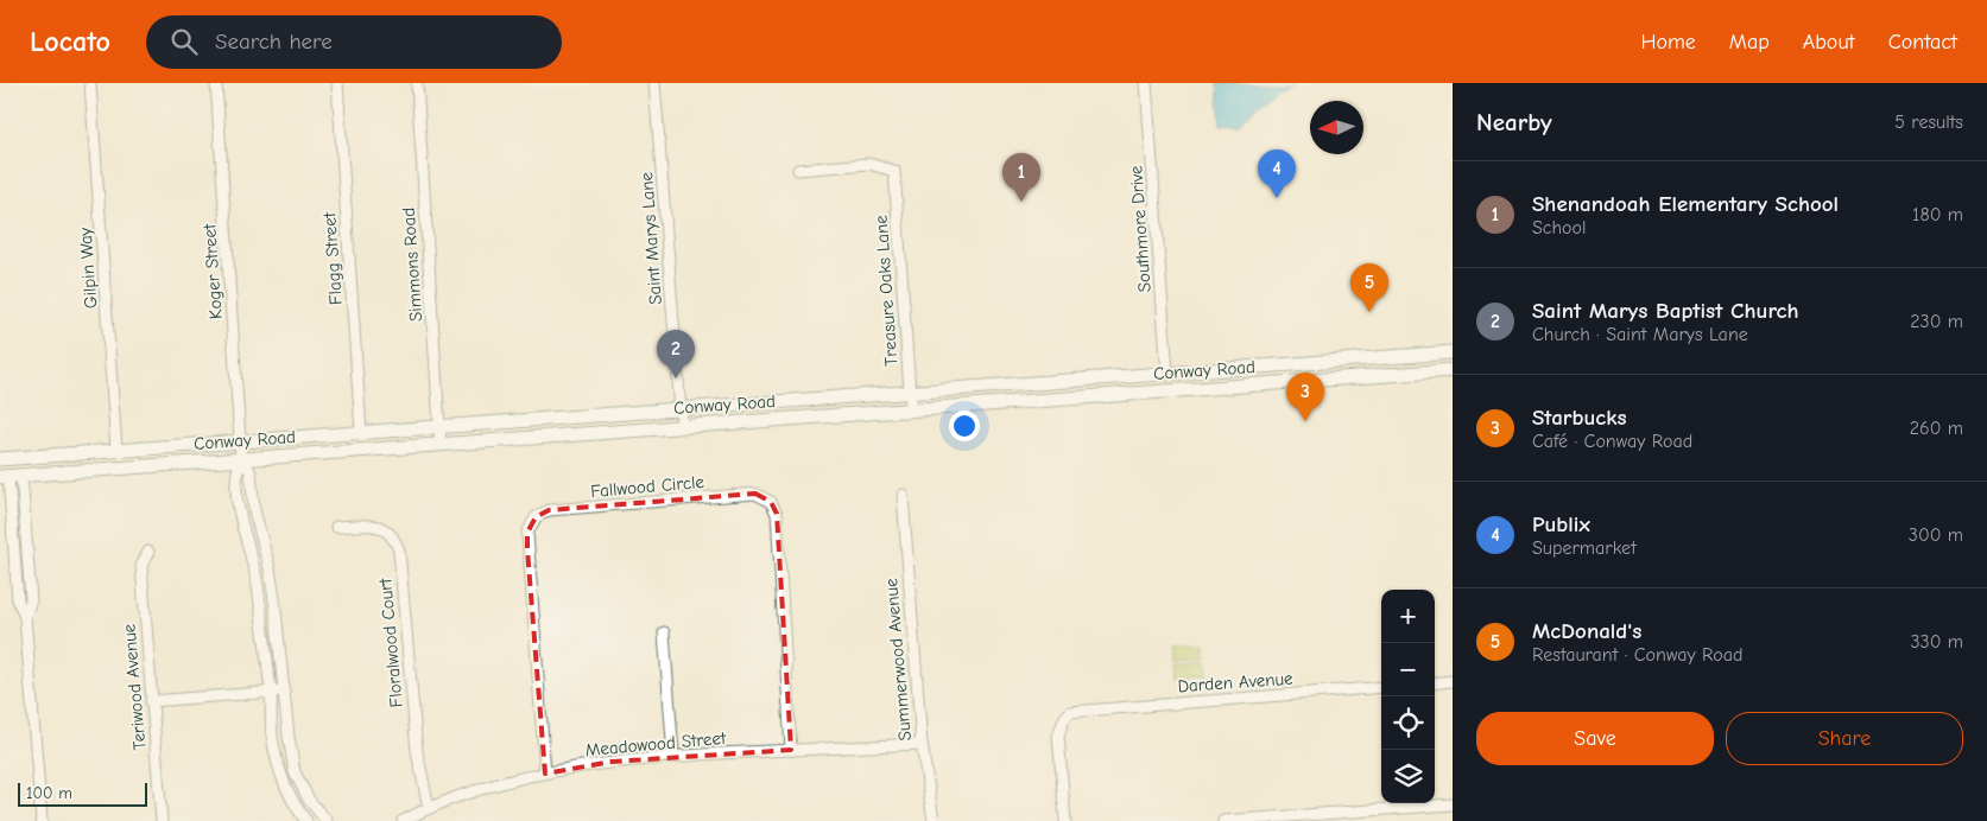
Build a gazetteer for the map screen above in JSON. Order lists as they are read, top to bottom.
{
  "streets": {
    "main road": ["Conway Road"],
    "street": [
      "Southmore Drive",
      "Saint Marys Lane",
      "Flagg Street",
      "Simmons Road",
      "Gilpin Way",
      "Koger Street",
      "Treasure Oaks Lane",
      "Fallwood Circle",
      "Floralwood Court",
      "Summerwood Avenue",
      "Darden Avenue",
      "Teriwood Avenue",
      "Meadowood Street"
    ]
  },
  "crossings": [
    ["Southmore Drive", "Conway Road"],
    ["Saint Marys Lane", "Conway Road"],
    ["Flagg Street", "Conway Road"],
    ["Simmons Road", "Conway Road"],
    ["Gilpin Way", "Conway Road"],
    ["Koger Street", "Conway Road"],
    ["Treasure Oaks Lane", "Conway Road"],
    ["Fallwood Circle", "Meadowood Street"],
    ["Floralwood Court", "Meadowood Street"],
    ["Summerwood Avenue", "Meadowood Street"]
  ],
  "scale_bar": "100 m",
  "north": "left",
  "page": {
    "header": "Locato",
    "search": "Search here",
    "nav": [
      "Home",
      "Map",
      "About",
      "Contact"
    ],
    "heading": ["Nearby", "5 results"],
    "pins": [
      "4",
      "1",
      "5",
      "2",
      "3"
    ],
    "list": [
      {
        "mark": "1",
        "name": "Shenandoah Elementary School",
        "note": "School",
        "value": "180 m"
      },
      {
        "mark": "2",
        "name": "Saint Marys Baptist Church",
        "note": "Church · Saint Marys Lane",
        "value": "230 m"
      },
      {
        "mark": "3",
        "name": "Starbucks",
        "note": "Café · Conway Road",
        "value": "260 m"
      },
      {
        "mark": "4",
        "name": "Publix",
        "note": "Supermarket",
        "value": "300 m"
      },
      {
        "mark": "5",
        "name": "McDonald's",
        "note": "Restaurant · Conway Road",
        "value": "330 m"
      }
    ],
    "map_buttons": ["+", "−"],
    "buttons": ["Save", "Share"],
    "scale": "100 m"
  }
}
